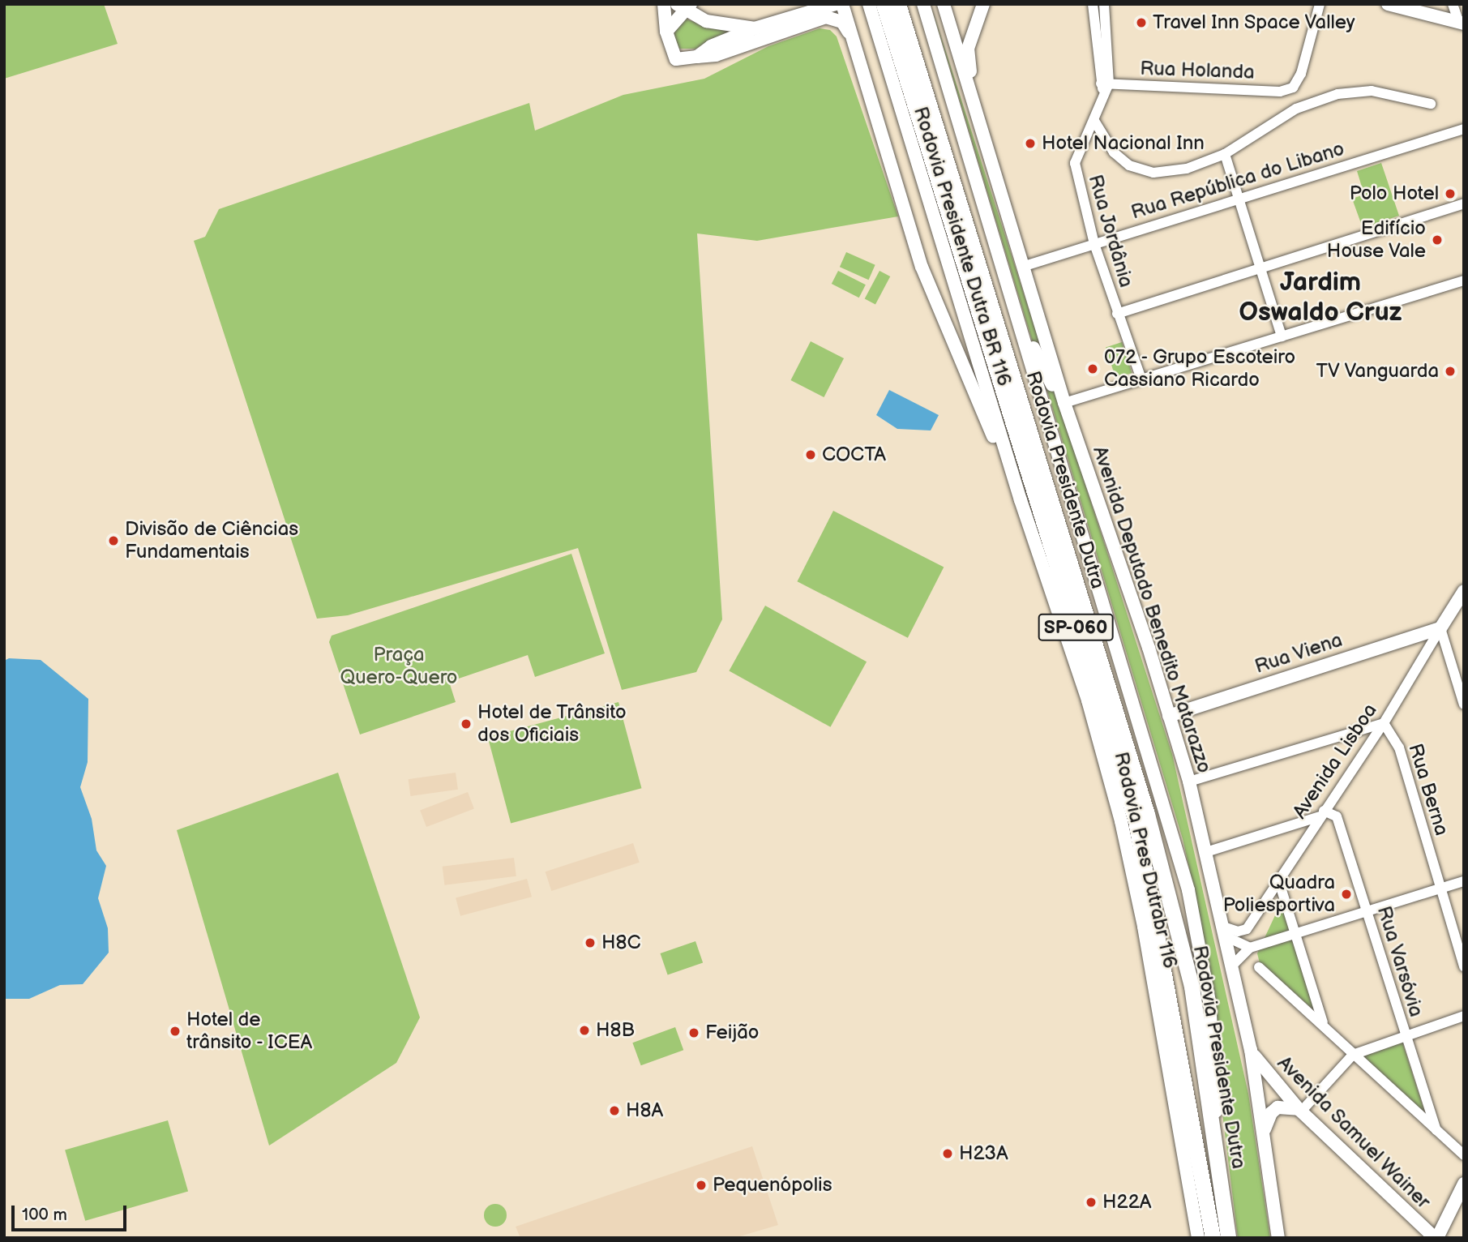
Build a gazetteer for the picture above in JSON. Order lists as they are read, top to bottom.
{
  "streets": {
    "highway": ["Rodovia Presidente Dutra", "SP-060"],
    "main road": [
      "Rodovia Presidente Dutra BR 116",
      "Avenida Deputado Benedito Matarazzo",
      "Rua Viena",
      "Avenida Lisboa",
      "Rodovia Pres Dutrabr 116",
      "Avenida Samuel Wainer"
    ],
    "street": [
      "Rua Holanda",
      "Rua República do Libano",
      "Rua Jordânia",
      "Rua Berna",
      "Rua Varsóvia"
    ]
  },
  "crossings": [
    ["Rua Holanda", "Rua Jordânia"],
    ["Rua República do Libano", "Rua Jordânia"],
    ["Rua República do Libano", "Avenida Deputado Benedito Matarazzo"],
    ["Rodovia Presidente Dutra BR 116", "Rodovia Presidente Dutra"],
    ["Rodovia Presidente Dutra BR 116", "Rodovia Pres Dutrabr 116"],
    ["Avenida Deputado Benedito Matarazzo", "Rua Viena"],
    ["Avenida Deputado Benedito Matarazzo", "Avenida Lisboa"],
    ["Avenida Deputado Benedito Matarazzo", "Avenida Samuel Wainer"],
    ["Rua Viena", "Avenida Lisboa"],
    ["Avenida Lisboa", "Rua Berna"],
    ["Avenida Lisboa", "Rua Varsóvia"]
  ],
  "districts": ["Jardim Oswaldo Cruz"],
  "parks": ["Praça Quero-Quero"],
  "places": [
    "Travel Inn Space Valley",
    "Hotel Nacional Inn",
    "Polo Hotel",
    "Edifício House Vale",
    "072 - Grupo Escoteiro Cassiano Ricardo",
    "TV Vanguarda",
    "COCTA",
    "Divisão de Ciências Fundamentais",
    "Hotel de Trânsito dos Oficiais",
    "Quadra Poliesportiva",
    "H8C",
    "H8B",
    "Hotel de trânsito - ICEA",
    "Feijão",
    "H8A",
    "H23A",
    "Pequenópolis",
    "H22A"
  ],
  "scale_bar": "100 m"
}
